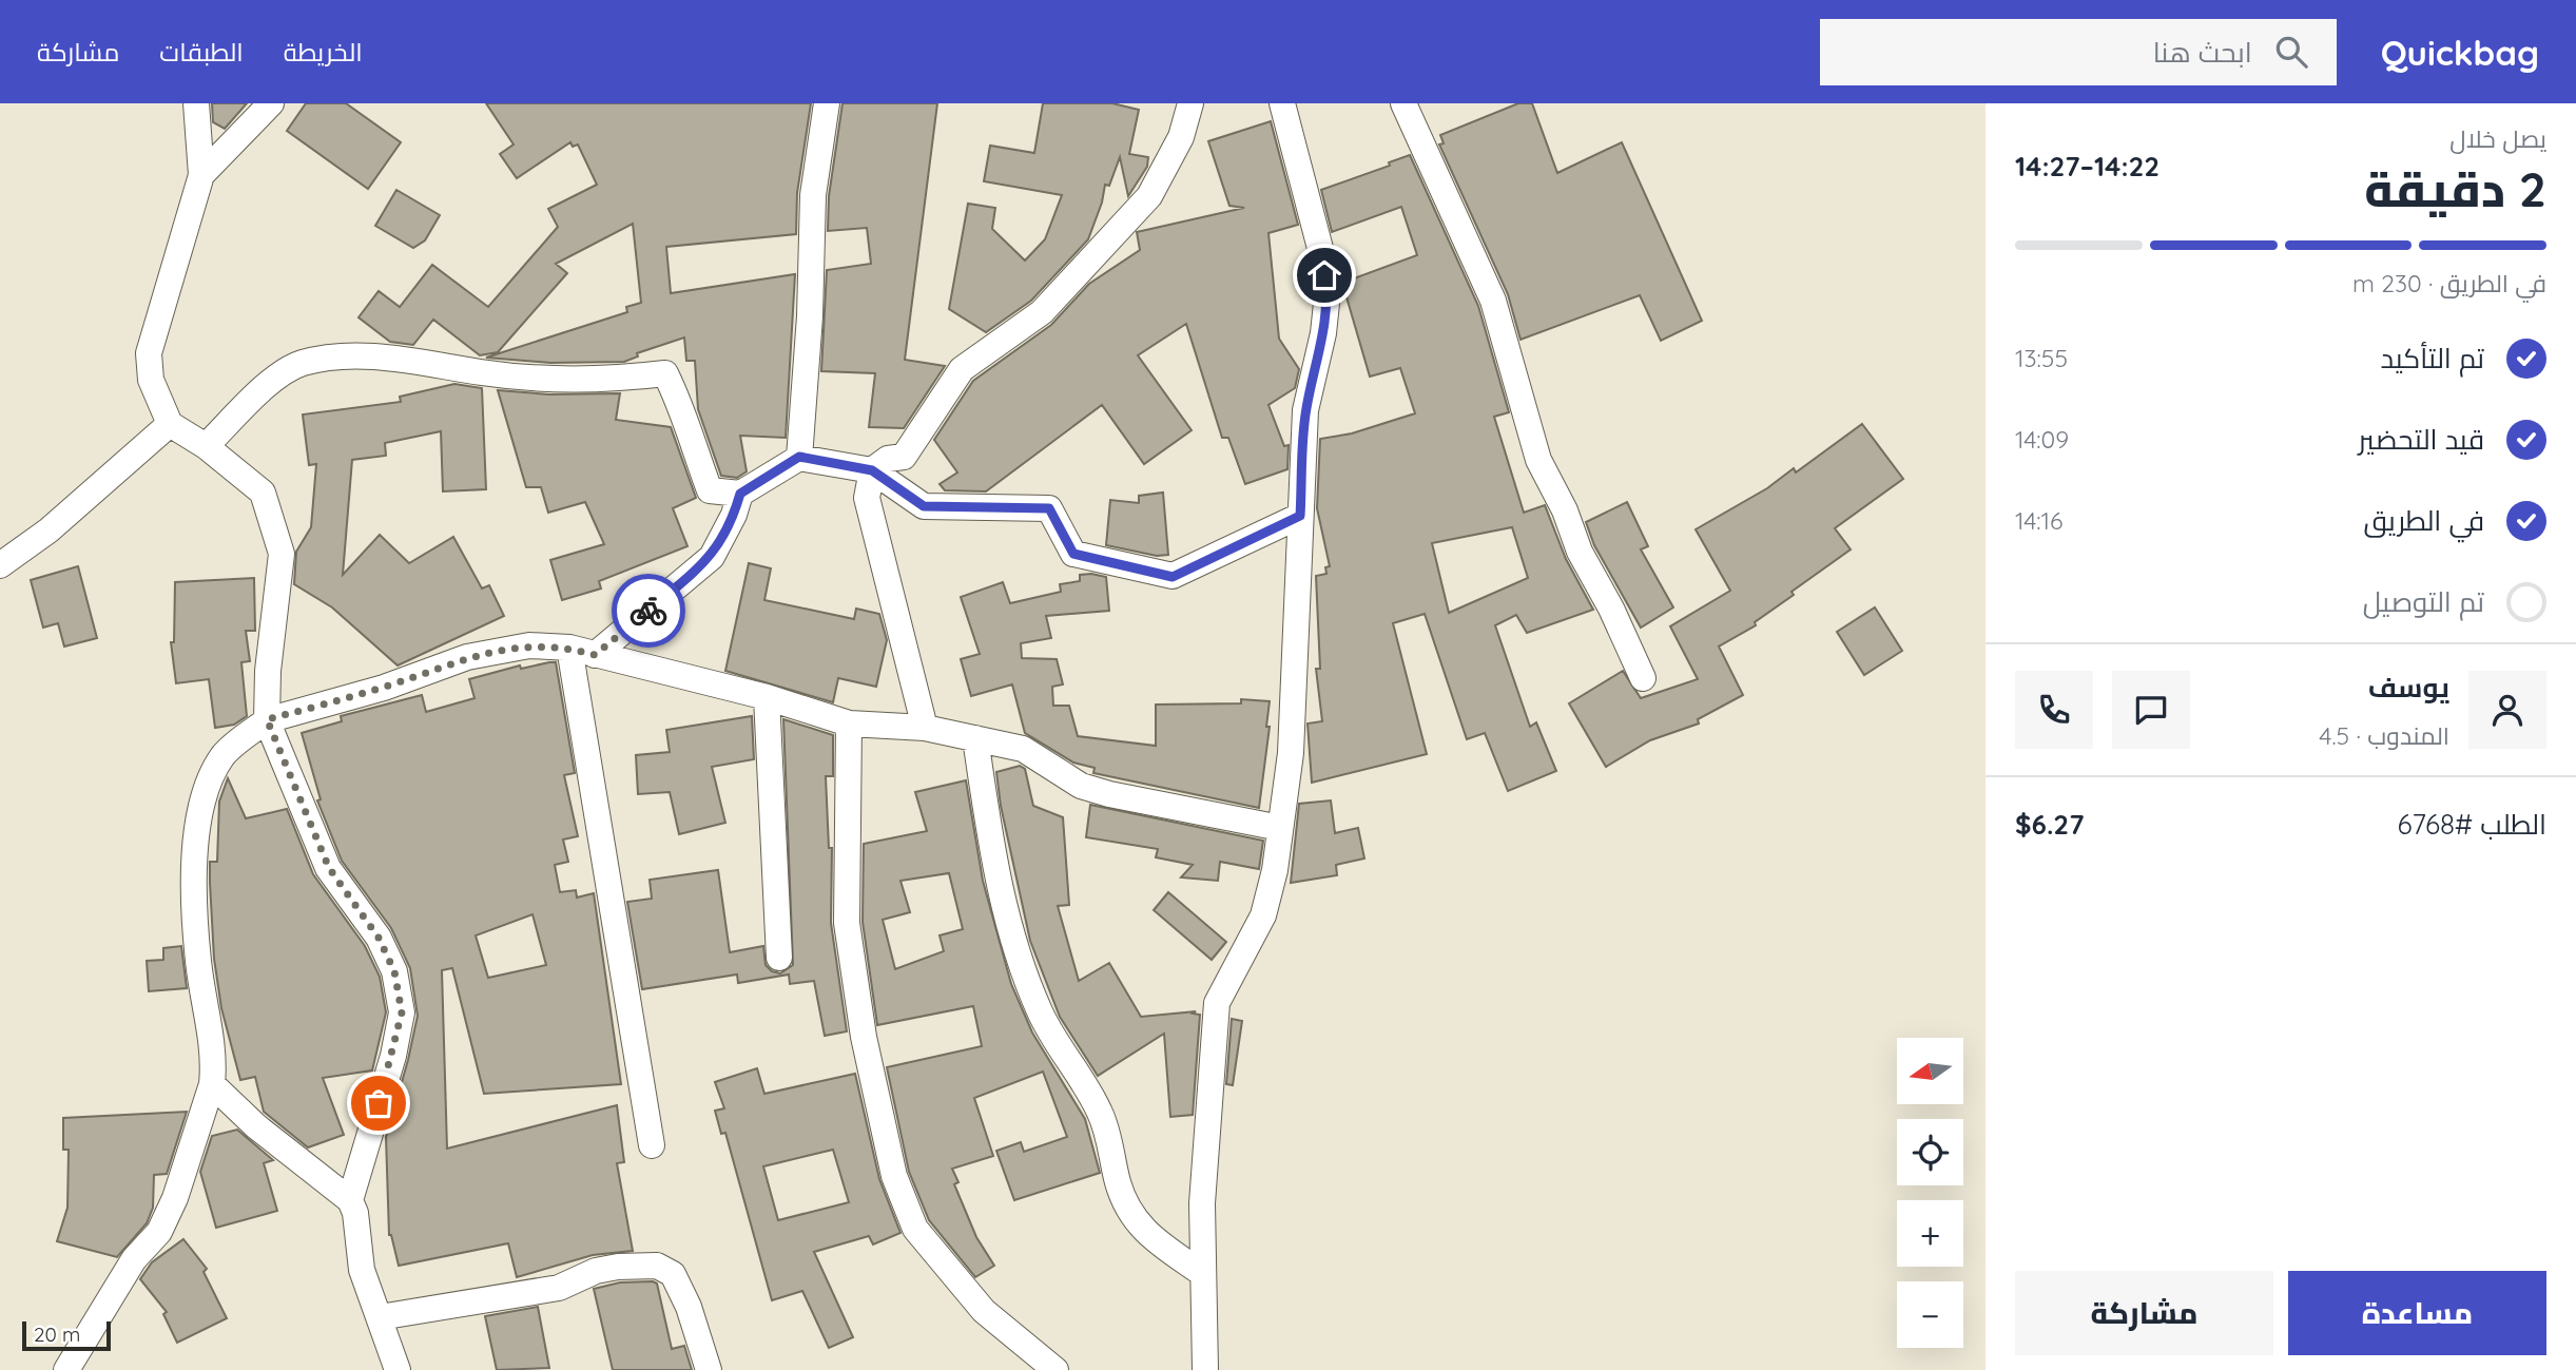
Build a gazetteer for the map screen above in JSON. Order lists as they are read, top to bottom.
{
  "scale_bar": "20 m",
  "north": "left",
  "page": {
    "header": "Quickbag",
    "search": "ابحث هنا",
    "nav": ["الخريطة", "الطبقات", "مشاركة"],
    "heading": ["2 دقيقة", "يصل خلال", "14:22–14:27"],
    "panel": [
      "يوسف",
      "المندوب · 4.5",
      "الطلب #6768",
      "$6.27"
    ],
    "bar": "في الطريق · 230 m",
    "list": [
      ["تم التأكيد", "13:55"],
      ["قيد التحضير", "14:09"],
      ["في الطريق", "14:16"],
      "تم التوصيل"
    ],
    "map_buttons": ["+", "−"],
    "buttons": ["مساعدة", "مشاركة"],
    "scale": "20 m"
  }
}
